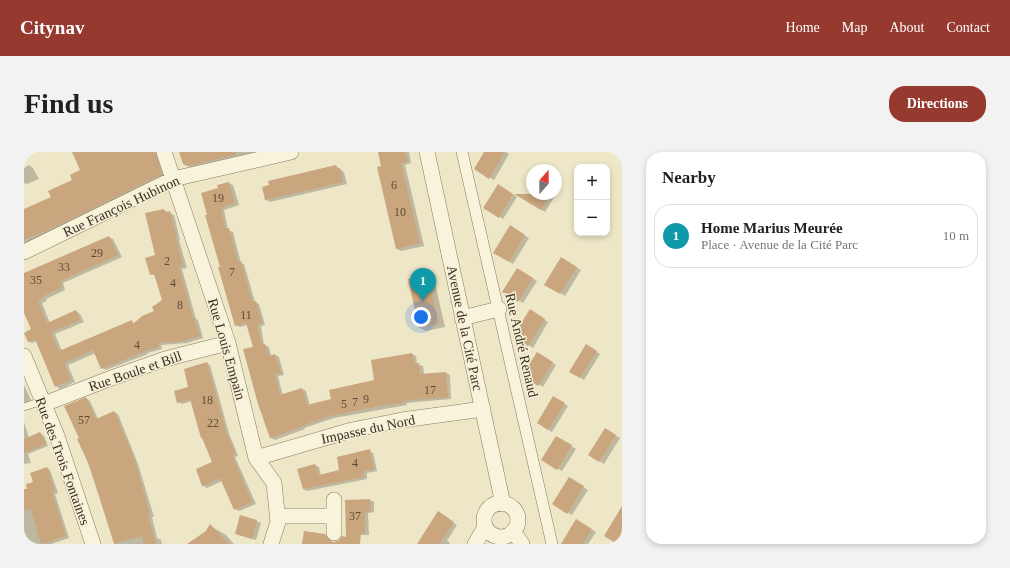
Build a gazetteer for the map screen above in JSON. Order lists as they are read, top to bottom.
{
  "streets": {
    "street": [
      "Rue François Hubinon",
      "Avenue de la Cité Parc",
      "Rue André Renaud",
      "Rue Louis Empain",
      "Rue Boule et Bill",
      "Impasse du Nord",
      "Rue des Trois Fontaines"
    ]
  },
  "crossings": [
    ["Rue François Hubinon", "Rue Louis Empain"],
    ["Avenue de la Cité Parc", "Impasse du Nord"],
    ["Rue Louis Empain", "Rue Boule et Bill"],
    ["Rue Louis Empain", "Impasse du Nord"],
    ["Rue Boule et Bill", "Rue des Trois Fontaines"]
  ],
  "house_numbers": [
    "6",
    "19",
    "10",
    "29",
    "2",
    "33",
    "7",
    "35",
    "4",
    "8",
    "11",
    "4",
    "17",
    "9",
    "18",
    "7",
    "5",
    "57",
    "22",
    "4",
    "37"
  ],
  "north": "top",
  "page": {
    "header": "Citynav",
    "nav": [
      "Home",
      "Map",
      "About",
      "Contact"
    ],
    "buttons": "Directions",
    "title": "Find us",
    "heading": "Nearby",
    "map_buttons": ["+", "−"],
    "list": [
      {
        "mark": "1",
        "name": "Home Marius Meurée",
        "note": "Place · Avenue de la Cité Parc",
        "value": "10 m"
      }
    ],
    "pins": "1"
  }
}
